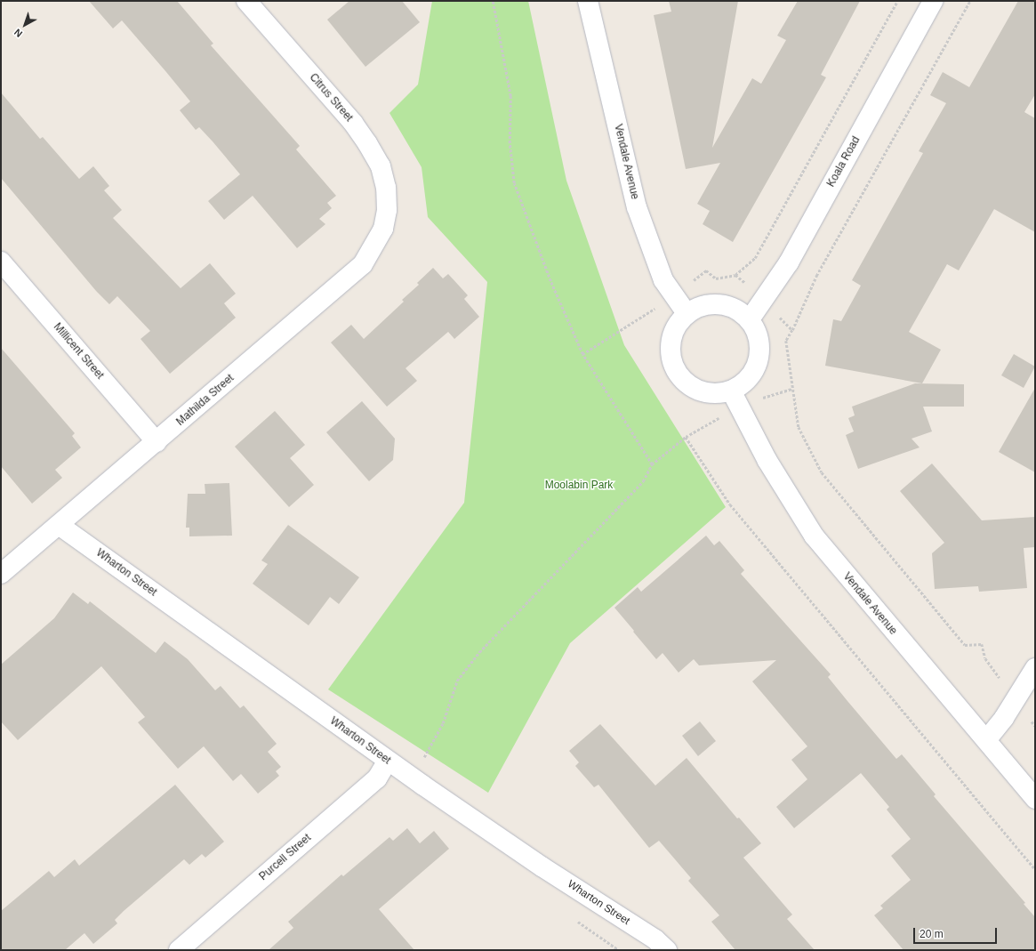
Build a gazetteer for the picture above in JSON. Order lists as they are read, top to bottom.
{
  "streets": {
    "street": [
      "Citrus Street",
      "Vendale Avenue",
      "Koala Road",
      "Millicent Street",
      "Mathilda Street",
      "Wharton Street",
      "Purcell Street"
    ]
  },
  "crossings": [
    ["Citrus Street", "Mathilda Street"],
    ["Vendale Avenue", "Koala Road"],
    ["Millicent Street", "Mathilda Street"],
    ["Mathilda Street", "Wharton Street"],
    ["Wharton Street", "Purcell Street"]
  ],
  "parks": ["Moolabin Park"],
  "scale_bar": "20 m",
  "north": "bottom left"
}
